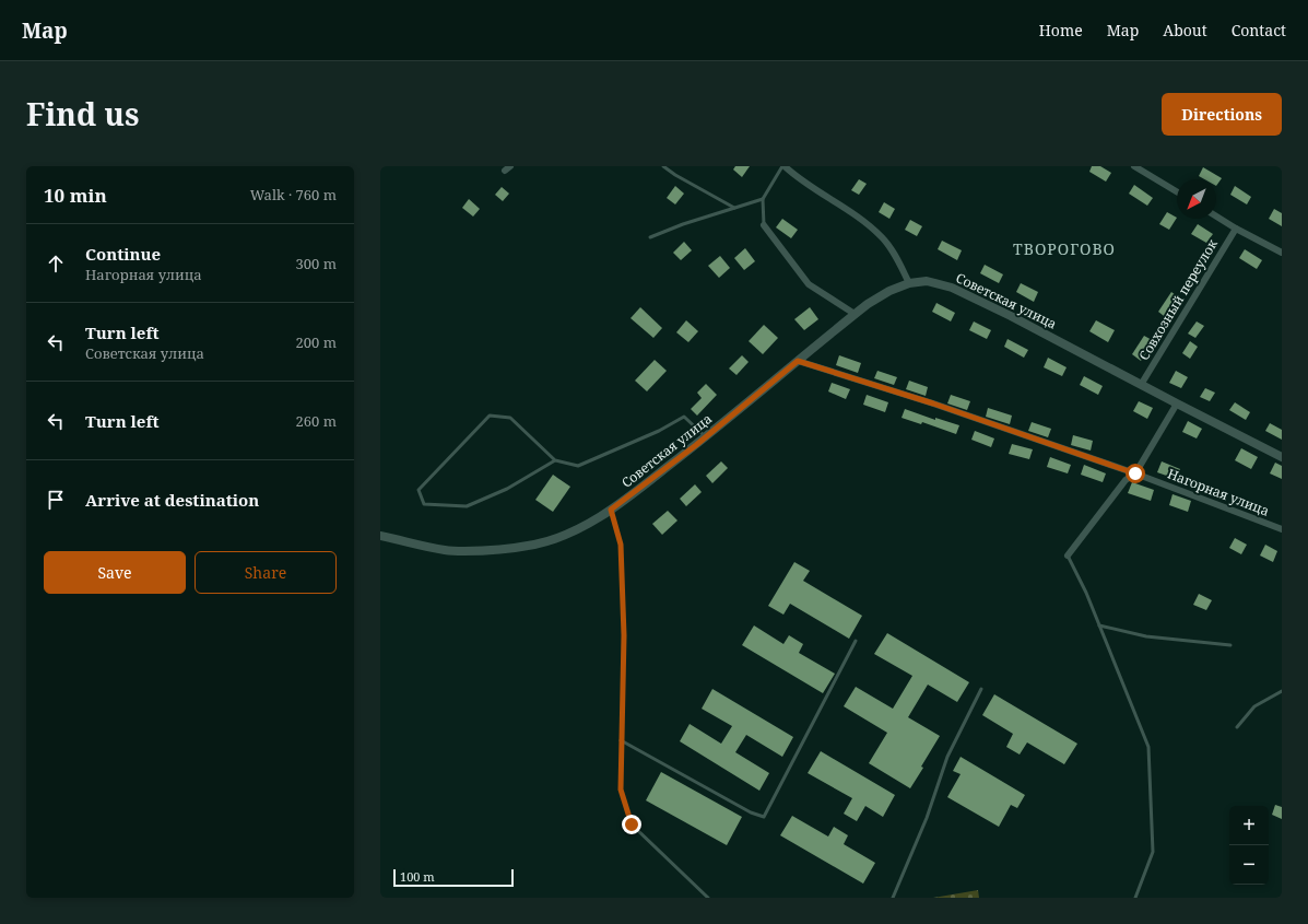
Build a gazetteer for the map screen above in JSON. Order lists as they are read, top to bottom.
{
  "streets": {
    "street": ["Совхозный переулок", "Советская улица", "Нагорная улица"]
  },
  "crossings": [
    ["Совхозный переулок", "Советская улица"],
    ["Советская улица", "Нагорная улица"]
  ],
  "districts": ["ТВОРОГОВО"],
  "scale_bar": "100 m",
  "north": "bottom left",
  "page": {
    "header": "Map",
    "nav": [
      "Home",
      "Map",
      "About",
      "Contact"
    ],
    "title": "Find us",
    "buttons": [
      "Directions",
      ["Save", "Share"]
    ],
    "heading": ["10 min", "Walk · 760 m"],
    "list": [
      ["Continue", "Нагорная улица", "300 m"],
      ["Turn left", "Советская улица", "200 m"],
      ["Turn left", "260 m"],
      "Arrive at destination"
    ],
    "map_buttons": ["+", "−"],
    "scale": "100 m"
  }
}
